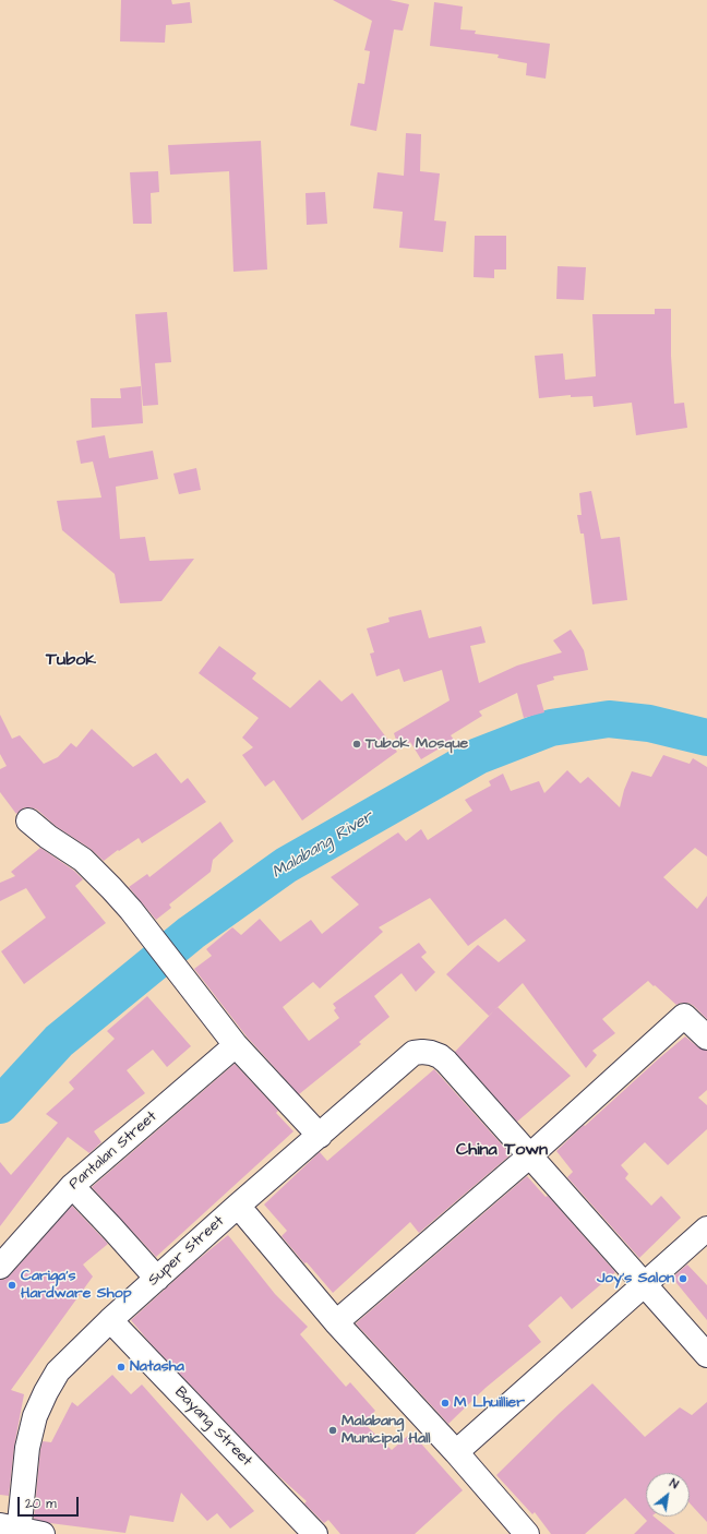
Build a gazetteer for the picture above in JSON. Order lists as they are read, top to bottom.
{
  "streets": {
    "street": ["Pantalan Street", "Super Street", "Bayang Street"]
  },
  "crossings": [
    ["Super Street", "Bayang Street"]
  ],
  "districts": ["Tubok", "China Town"],
  "water": ["Malabang River"],
  "places": [
    "Tubok Mosque",
    "Joy's Salon",
    "Cariga's Hardware Shop",
    "Natasha",
    "M Lhuillier",
    "Malabang Municipal Hall"
  ],
  "scale_bar": "20 m",
  "north": "top right"
}
